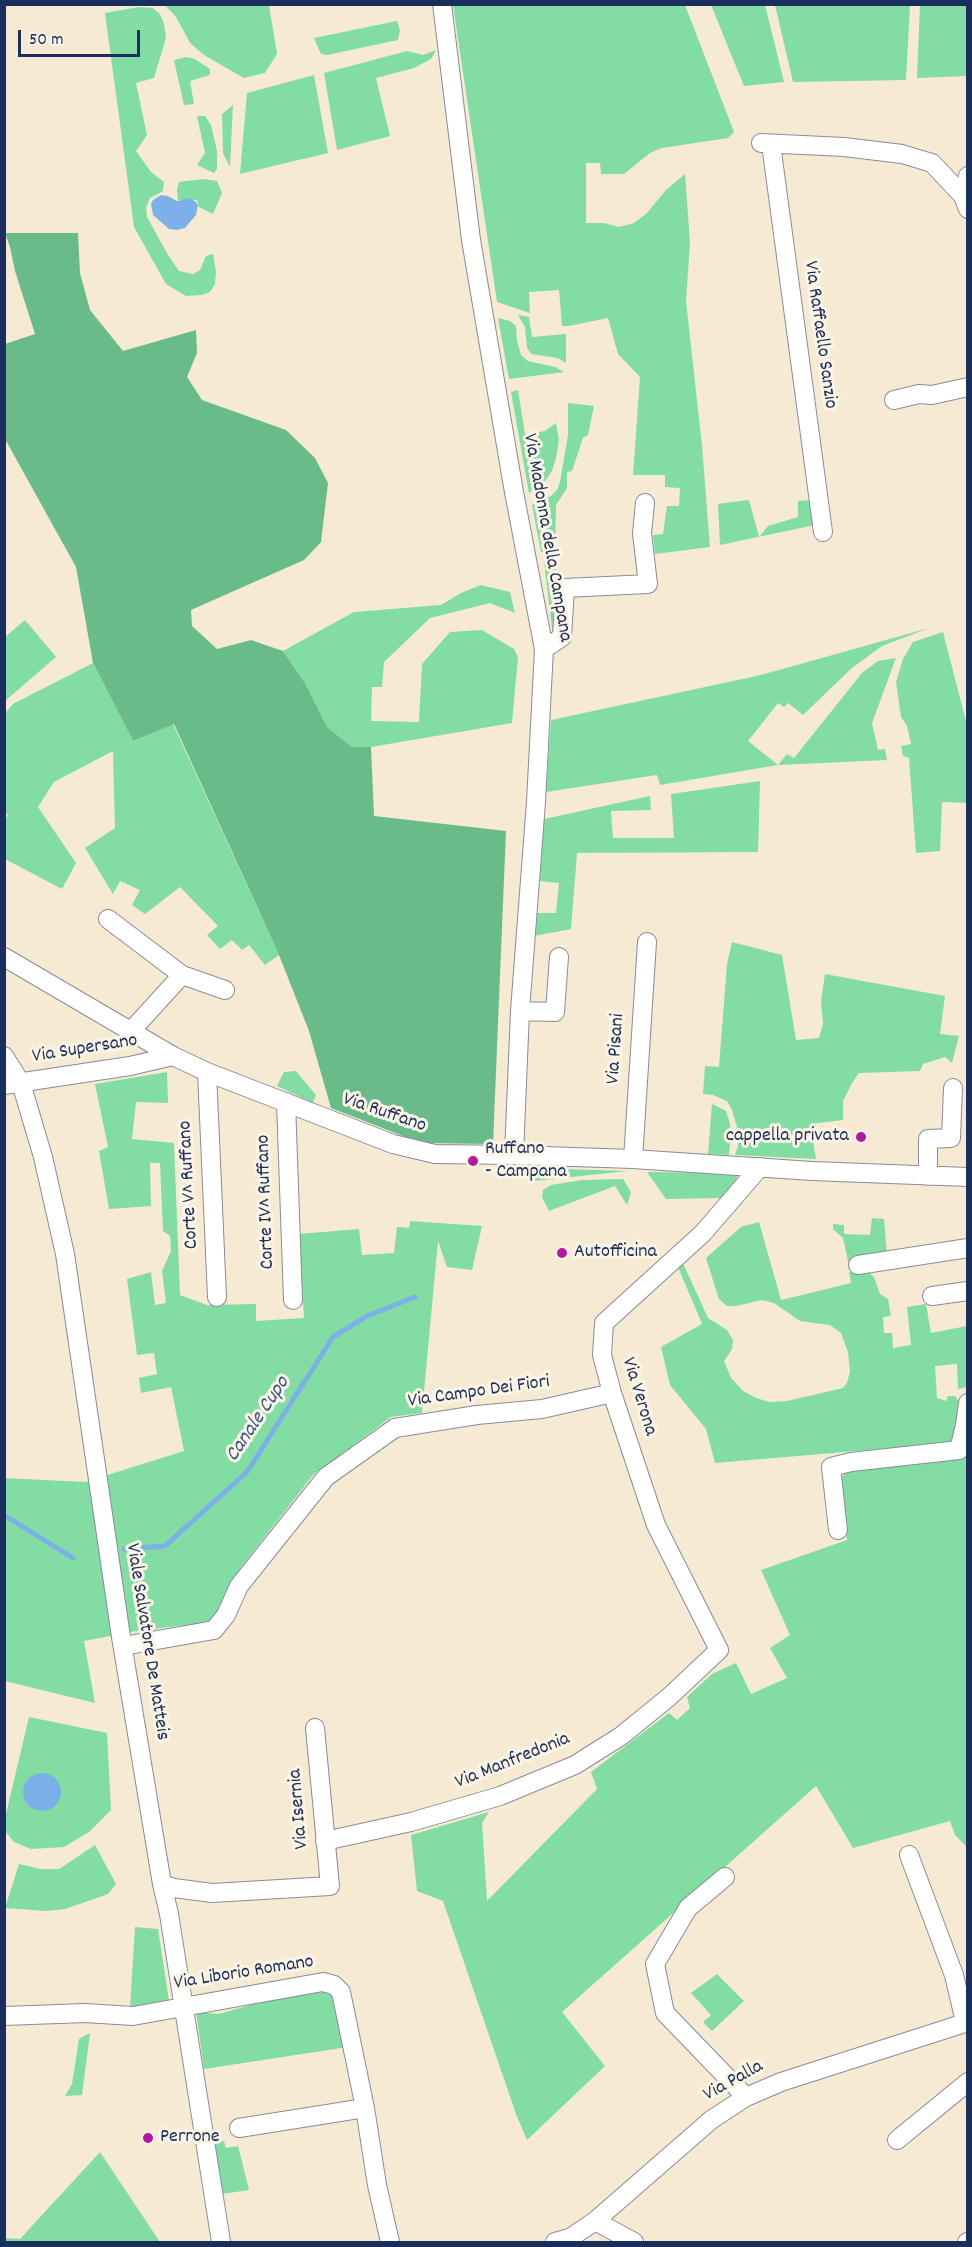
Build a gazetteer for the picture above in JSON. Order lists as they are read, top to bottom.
{
  "streets": {
    "street": [
      "Via Raffaello Sanzio",
      "Via Madonna della Campana",
      "Via Pisani",
      "Via Supersano",
      "Via Ruffano",
      "Corte V^ Ruffano",
      "Corte IV^ Ruffano",
      "Via Campo Dei Fiori",
      "Via Verona",
      "Viale Salvatore De Matteis",
      "Via Manfredonia",
      "Via Isernia",
      "Via Liborio Romano",
      "Via Palla"
    ]
  },
  "crossings": [
    ["Via Madonna della Campana", "Via Ruffano"],
    ["Via Pisani", "Via Ruffano"],
    ["Via Supersano", "Via Ruffano"],
    ["Via Supersano", "Viale Salvatore De Matteis"],
    ["Via Ruffano", "Corte V^ Ruffano"],
    ["Via Ruffano", "Corte IV^ Ruffano"],
    ["Via Ruffano", "Via Verona"],
    ["Via Campo Dei Fiori", "Via Verona"],
    ["Via Campo Dei Fiori", "Viale Salvatore De Matteis"],
    ["Via Verona", "Via Manfredonia"],
    ["Viale Salvatore De Matteis", "Via Isernia"],
    ["Viale Salvatore De Matteis", "Via Liborio Romano"],
    ["Via Manfredonia", "Via Isernia"]
  ],
  "water": ["Canale Cupo"],
  "places": [
    "cappella privata",
    "Ruffano - Campana",
    "Autofficina",
    "Perrone"
  ],
  "scale_bar": "50 m"
}
